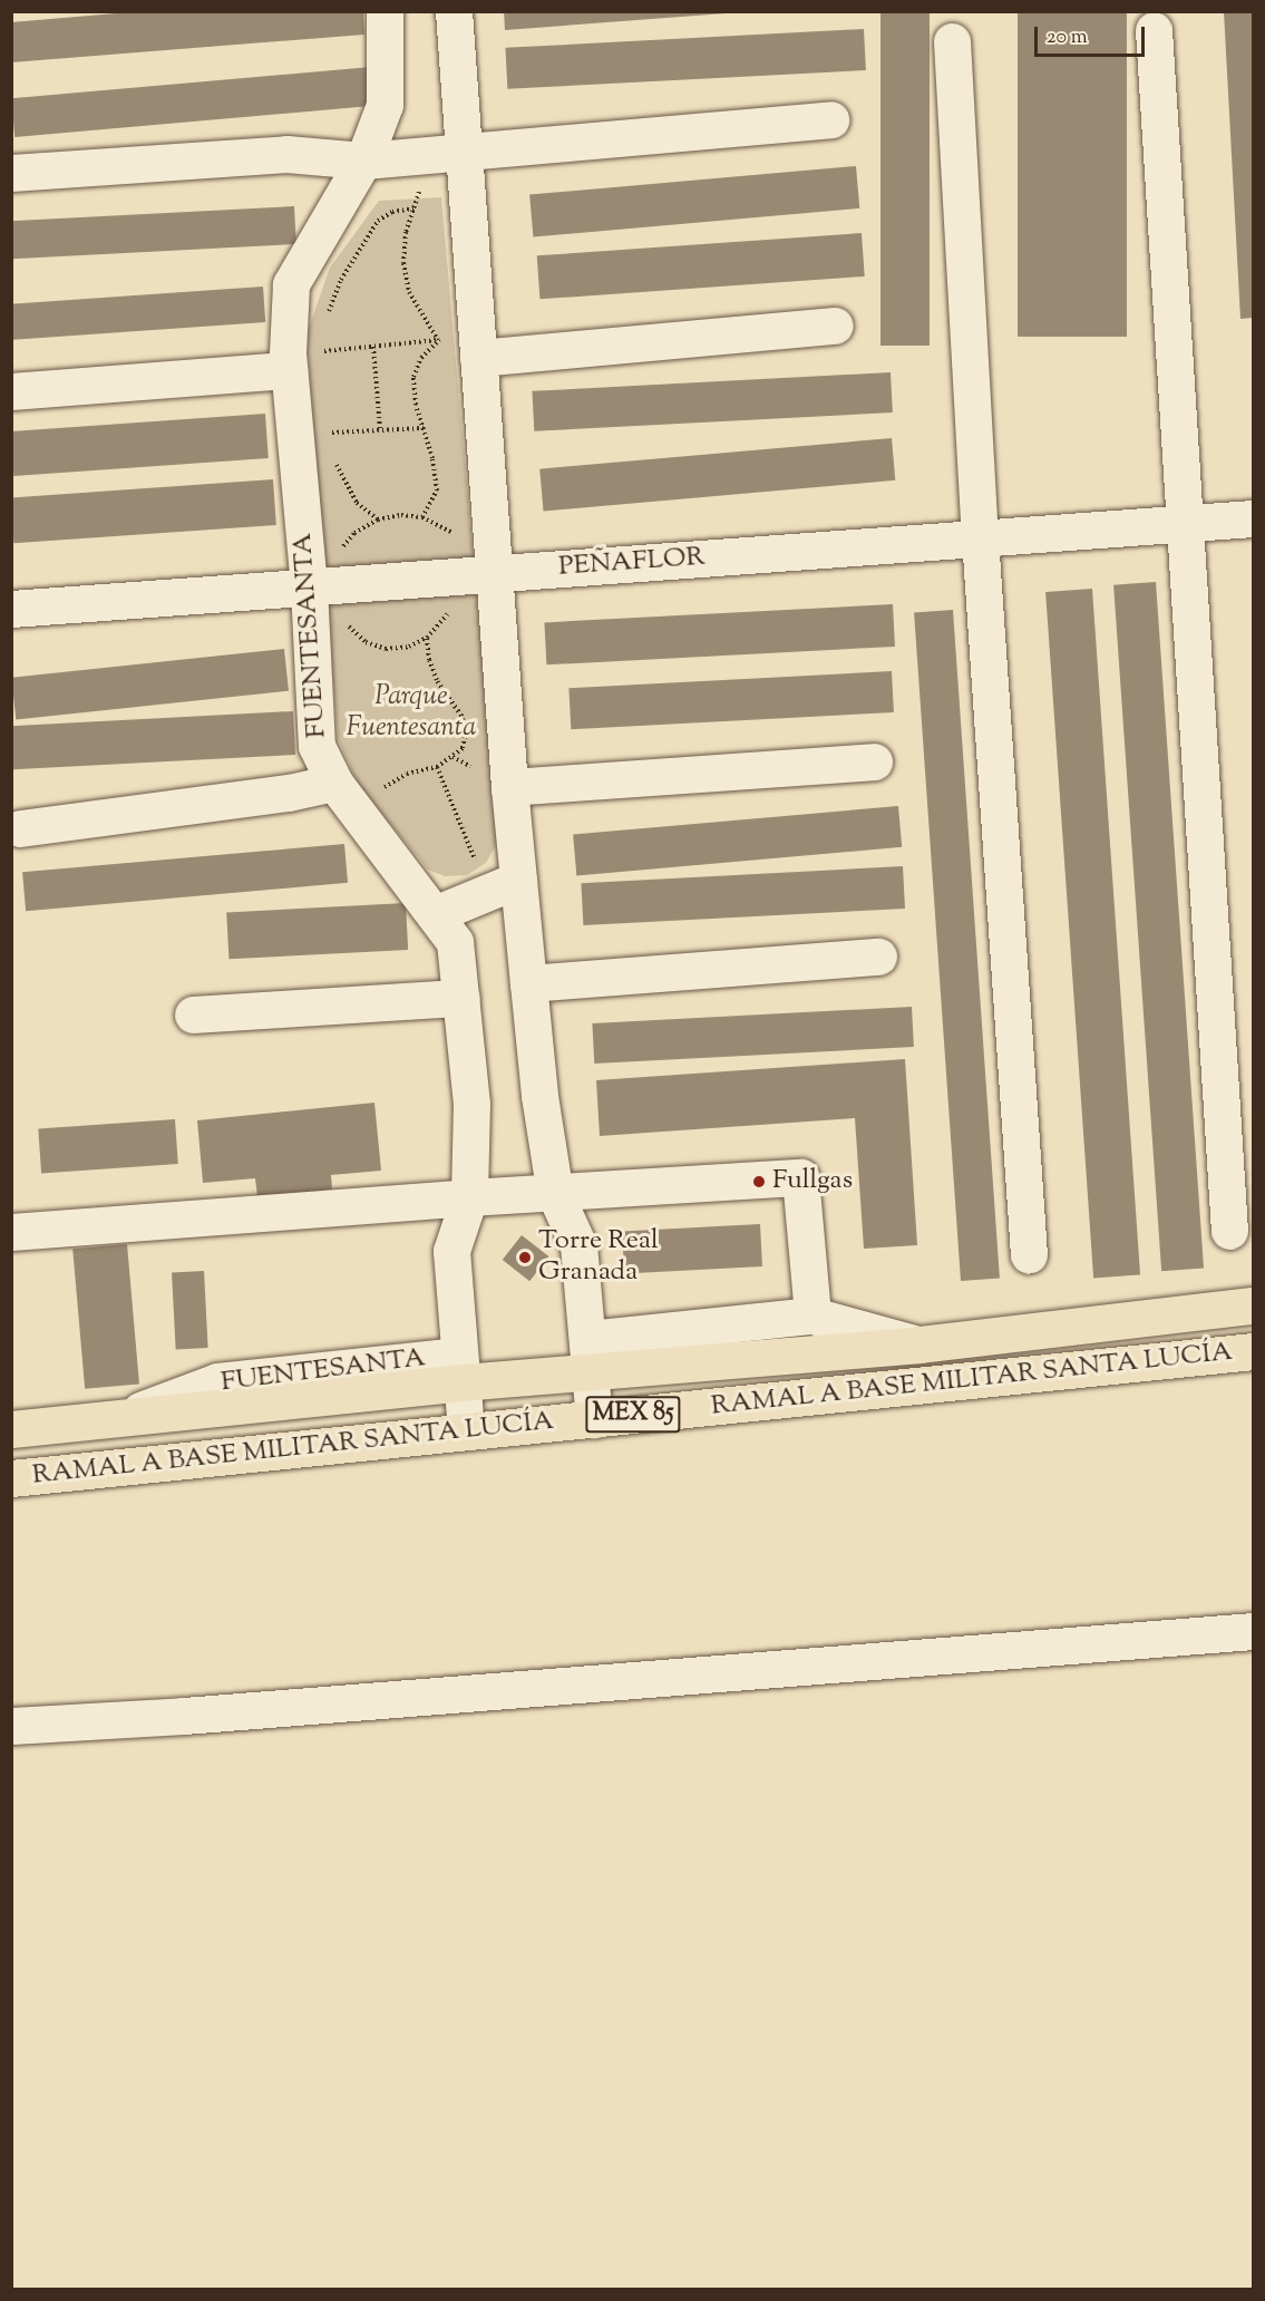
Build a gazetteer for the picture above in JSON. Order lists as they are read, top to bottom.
{
  "streets": {
    "main road": ["RAMAL A BASE MILITAR SANTA LUCÍA", "MEX 85"],
    "street": ["PEÑAFLOR", "FUENTESANTA"]
  },
  "crossings": [
    ["PEÑAFLOR", "FUENTESANTA"],
    ["FUENTESANTA", "RAMAL A BASE MILITAR SANTA LUCÍA"]
  ],
  "parks": ["Parque Fuentesanta"],
  "places": ["Fullgas", "Torre Real Granada"],
  "scale_bar": "20 m"
}
